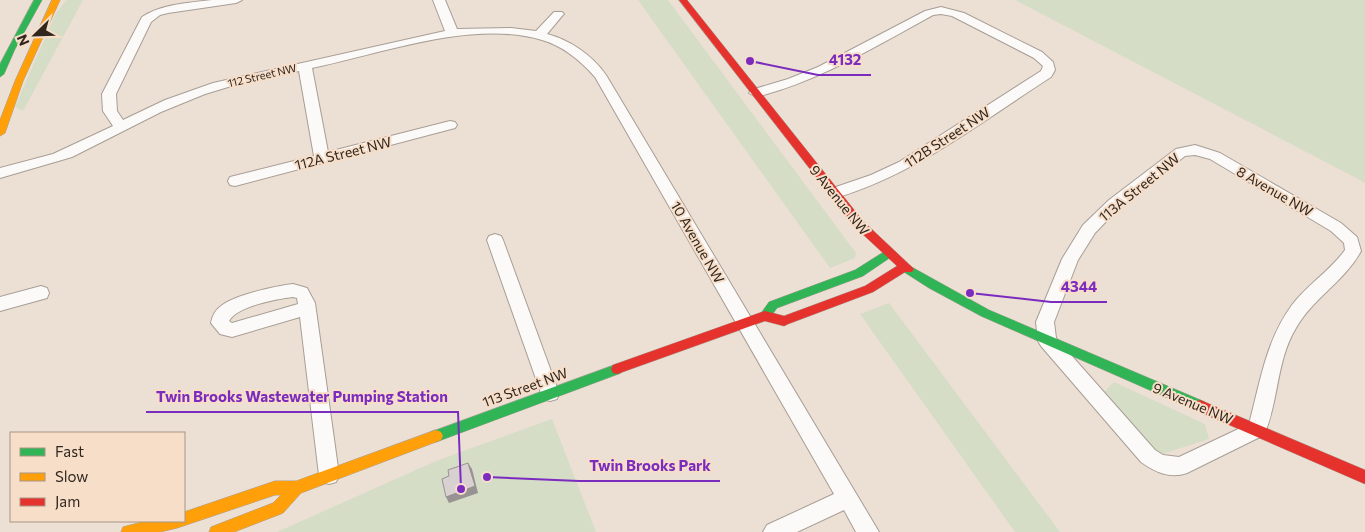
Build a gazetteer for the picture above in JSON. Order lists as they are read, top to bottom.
{
  "streets": {
    "street": [
      "112 Street NW",
      "112B Street NW",
      "112A Street NW",
      "113A Street NW",
      "8 Avenue NW",
      "9 Avenue NW",
      "10 Avenue NW",
      "113 Street NW"
    ]
  },
  "crossings": [
    ["112 Street NW", "10 Avenue NW"],
    ["112B Street NW", "9 Avenue NW"],
    ["113A Street NW", "8 Avenue NW"],
    ["113A Street NW", "9 Avenue NW"],
    ["8 Avenue NW", "9 Avenue NW"],
    ["9 Avenue NW", "113 Street NW"],
    ["10 Avenue NW", "113 Street NW"]
  ],
  "places": [
    "4132",
    "4344",
    "Twin Brooks Park",
    "Twin Brooks Wastewater Pumping Station"
  ],
  "legend": ["Fast", "Slow", "Jam"],
  "north": "bottom left"
}
